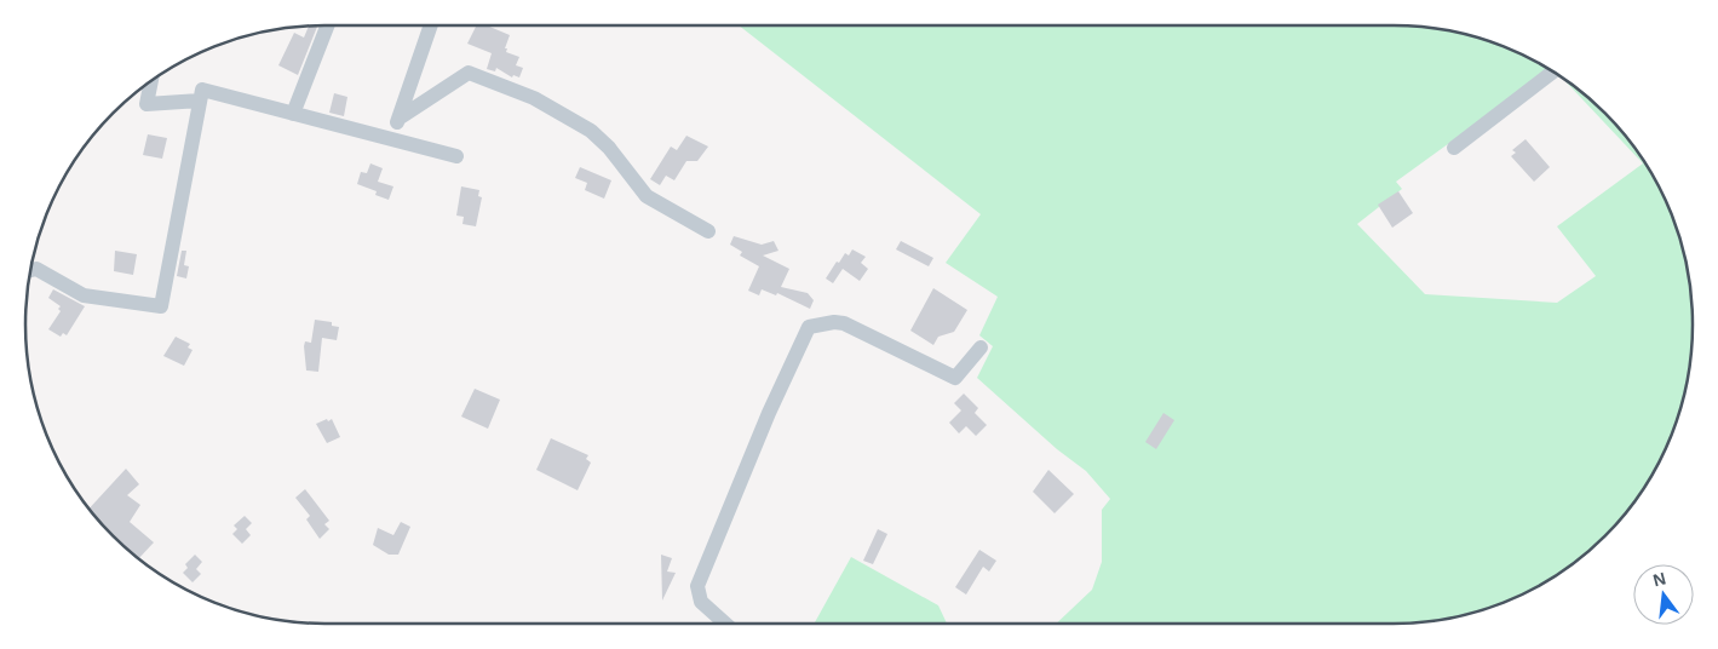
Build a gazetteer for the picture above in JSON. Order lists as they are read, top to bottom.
{
  "north": "top"
}
